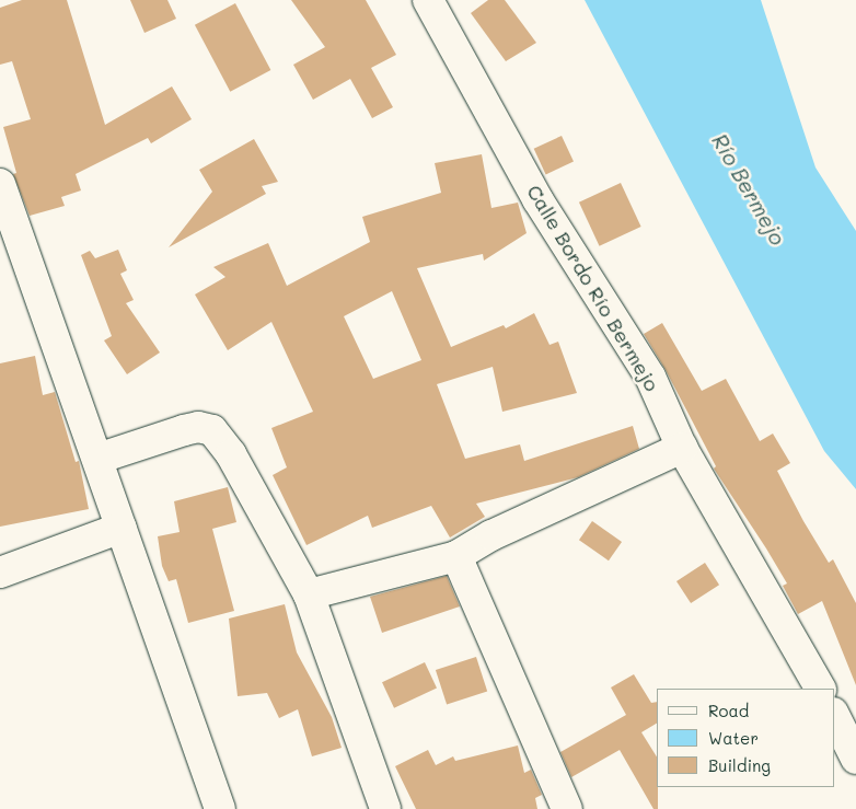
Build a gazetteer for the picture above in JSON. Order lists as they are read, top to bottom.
{
  "streets": {
    "street": ["Calle Bordo Río Bermejo"]
  },
  "water": ["Río Bermejo"],
  "legend": ["Road", "Water", "Building"]
}
